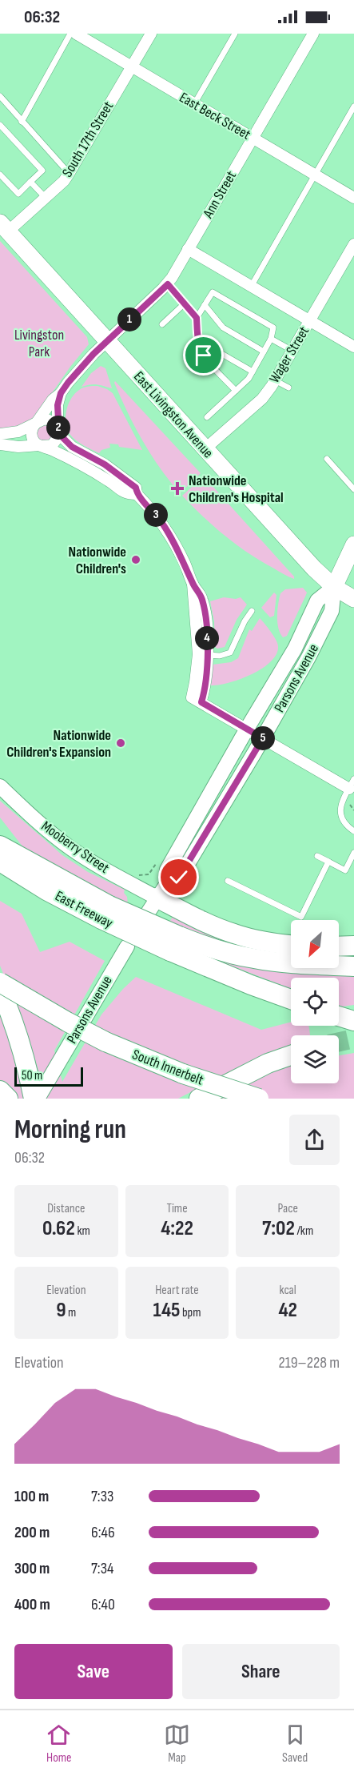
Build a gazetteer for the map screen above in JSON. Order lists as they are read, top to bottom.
{
  "streets": {
    "highway": ["East Freeway", "South Innerbelt"],
    "main road": ["East Livingston Avenue", "Parsons Avenue"],
    "street": [
      "East Beck Street",
      "South 17th Street",
      "Ann Street",
      "Wager Street",
      "Mooberry Street"
    ]
  },
  "crossings": [
    ["East Beck Street", "South 17th Street"],
    ["East Beck Street", "Ann Street"],
    ["South 17th Street", "East Livingston Avenue"],
    ["Ann Street", "East Livingston Avenue"],
    ["Wager Street", "East Livingston Avenue"],
    ["East Livingston Avenue", "Parsons Avenue"],
    ["Parsons Avenue", "Mooberry Street"]
  ],
  "parks": ["Livingston Park"],
  "places": {
    "health": ["Nationwide Children's Hospital"],
    "other": ["Nationwide Children's", "Nationwide Children's Expansion"]
  },
  "scale_bar": "50 m",
  "north": "bottom left",
  "page": {
    "status": "06:32",
    "pins": [
      "1",
      "2",
      "3",
      "4",
      "5"
    ],
    "scale": "50 m",
    "heading": ["Morning run", "06:32"],
    "stats": [
      ["Distance", "0.62 km"],
      ["Time", "4:22"],
      ["Pace", "7:02 /km"],
      ["Elevation", "9 m"],
      ["Heart rate", "145 bpm"],
      ["kcal", "42"]
    ],
    "chart": ["Elevation", "219–228 m"],
    "list": [
      {
        "name": "100 m",
        "note": "7:33"
      },
      {
        "name": "200 m",
        "note": "6:46"
      },
      {
        "name": "300 m",
        "note": "7:34"
      },
      {
        "name": "400 m",
        "note": "6:40"
      }
    ],
    "buttons": ["Save", "Share"],
    "tabs": ["Home", "Map", "Saved"]
  }
}
